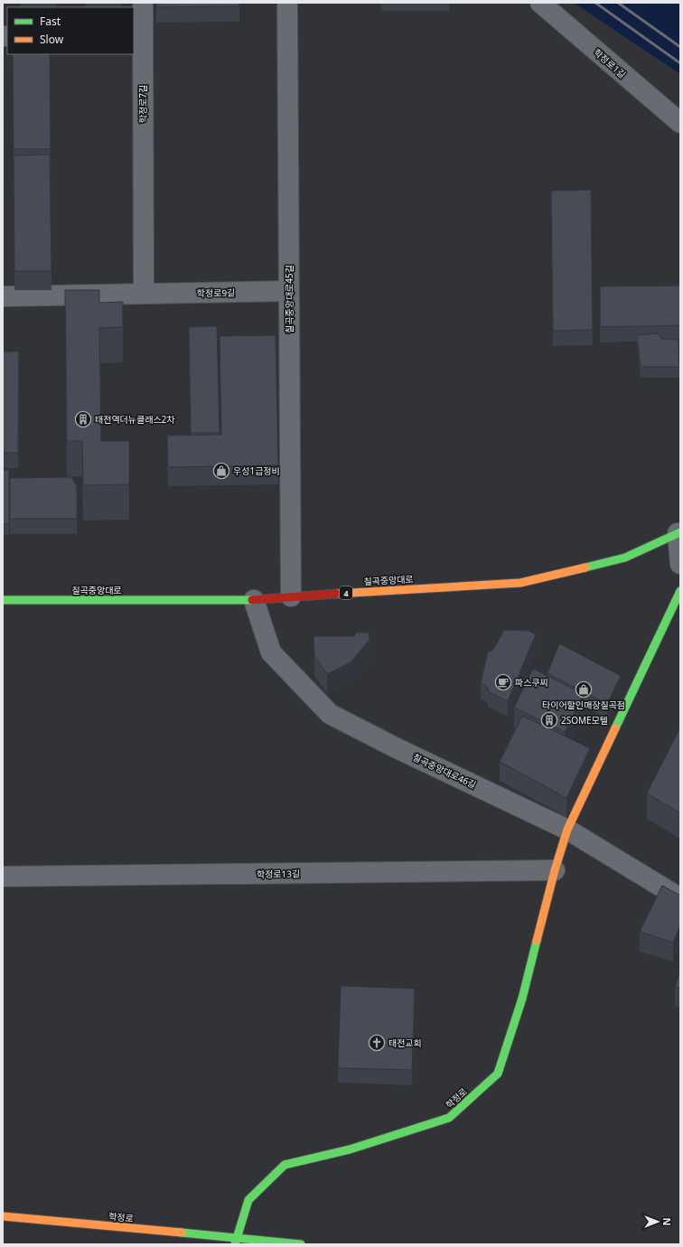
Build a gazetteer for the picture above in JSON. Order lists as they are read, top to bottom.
{
  "streets": {
    "main road": ["칠곡중앙대로", "4", "학정로"],
    "street": [
      "학정로1길",
      "학정로7길",
      "학정로9길",
      "칠곡중앙대로45길",
      "칠곡중앙대로46길",
      "학정로13길"
    ]
  },
  "crossings": [
    ["학정로7길", "학정로9길"],
    ["학정로9길", "칠곡중앙대로45길"],
    ["칠곡중앙대로45길", "칠곡중앙대로"],
    ["칠곡중앙대로", "칠곡중앙대로46길"],
    ["칠곡중앙대로46길", "학정로"],
    ["학정로13길", "학정로"]
  ],
  "places": {
    "building": ["태전역더뉴클래스2차", "2SOME모텔"],
    "shop": ["우성1급정비", "타이어할인매장칠곡점"],
    "cafe": ["파스쿠찌"],
    "church": ["태전교회"]
  },
  "legend": ["Fast", "Slow"],
  "north": "right"
}
